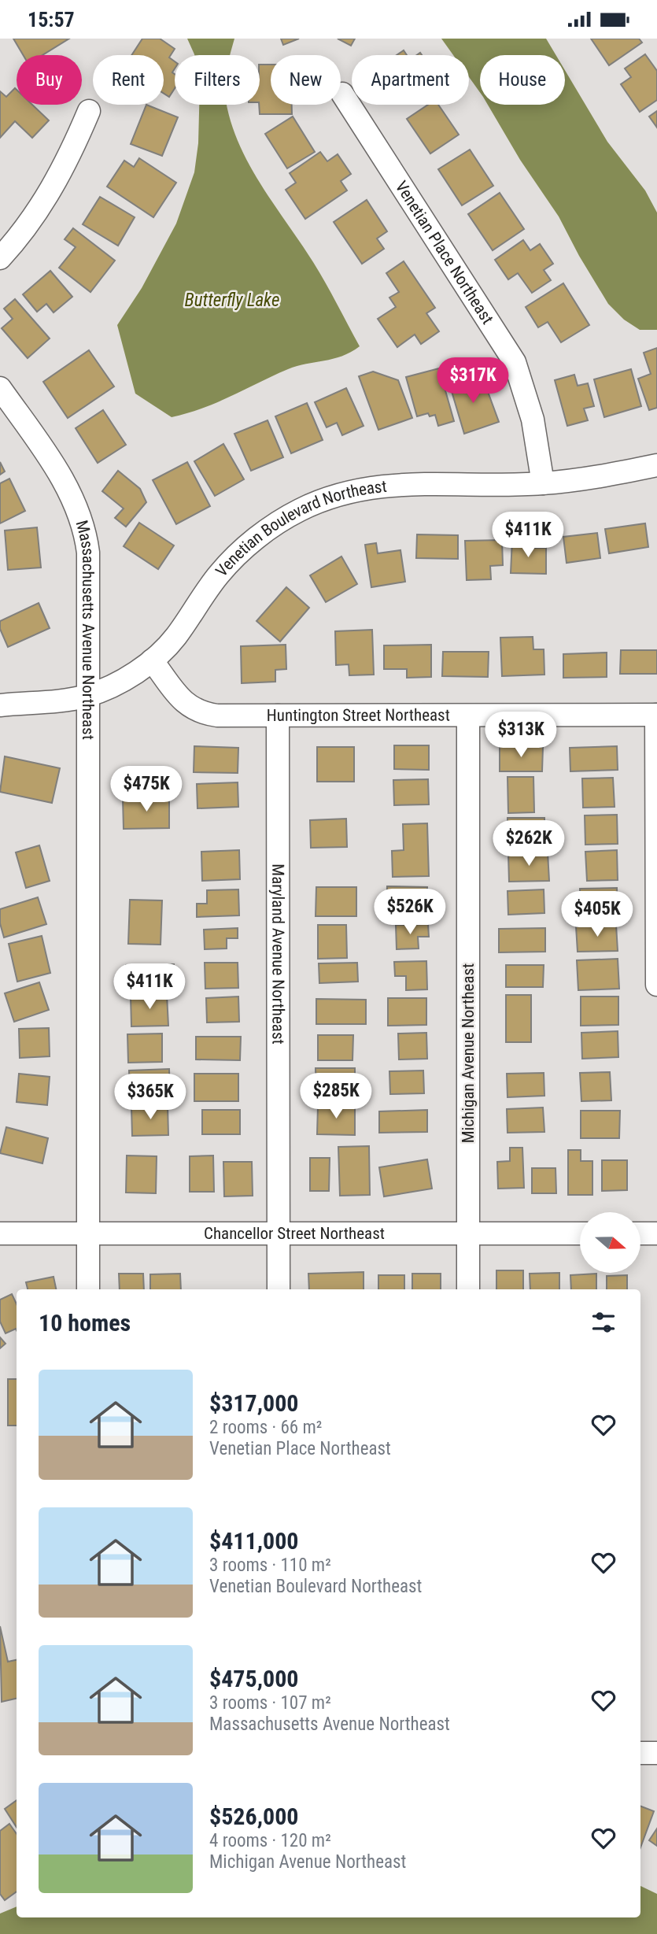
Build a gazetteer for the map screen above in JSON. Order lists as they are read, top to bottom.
{
  "streets": {
    "street": [
      "Venetian Place Northeast",
      "Venetian Boulevard Northeast",
      "Massachusetts Avenue Northeast",
      "Huntington Street Northeast",
      "Maryland Avenue Northeast",
      "Michigan Avenue Northeast",
      "Chancellor Street Northeast"
    ]
  },
  "crossings": [
    ["Venetian Place Northeast", "Venetian Boulevard Northeast"],
    ["Venetian Boulevard Northeast", "Massachusetts Avenue Northeast"],
    ["Venetian Boulevard Northeast", "Huntington Street Northeast"],
    ["Massachusetts Avenue Northeast", "Chancellor Street Northeast"],
    ["Huntington Street Northeast", "Maryland Avenue Northeast"],
    ["Huntington Street Northeast", "Michigan Avenue Northeast"],
    ["Maryland Avenue Northeast", "Chancellor Street Northeast"],
    ["Michigan Avenue Northeast", "Chancellor Street Northeast"]
  ],
  "water": ["Butterfly Lake"],
  "north": "right",
  "page": {
    "status": "15:57",
    "chip": [
      "Buy",
      "Rent",
      "Filters",
      "New",
      "Apartment",
      "House"
    ],
    "price": [
      "$317K",
      "$411K",
      "$313K",
      "$475K",
      "$262K",
      "$526K",
      "$405K",
      "$411K",
      "$285K",
      "$365K"
    ],
    "heading": "10 homes",
    "list": [
      {
        "name": "$317,000",
        "note": "2 rooms · 66 m² · Venetian Place Northeast"
      },
      {
        "name": "$411,000",
        "note": "3 rooms · 110 m² · Venetian Boulevard Northeast"
      },
      {
        "name": "$475,000",
        "note": "3 rooms · 107 m² · Massachusetts Avenue Northeast"
      },
      {
        "name": "$526,000",
        "note": "4 rooms · 120 m² · Michigan Avenue Northeast"
      }
    ]
  }
}
